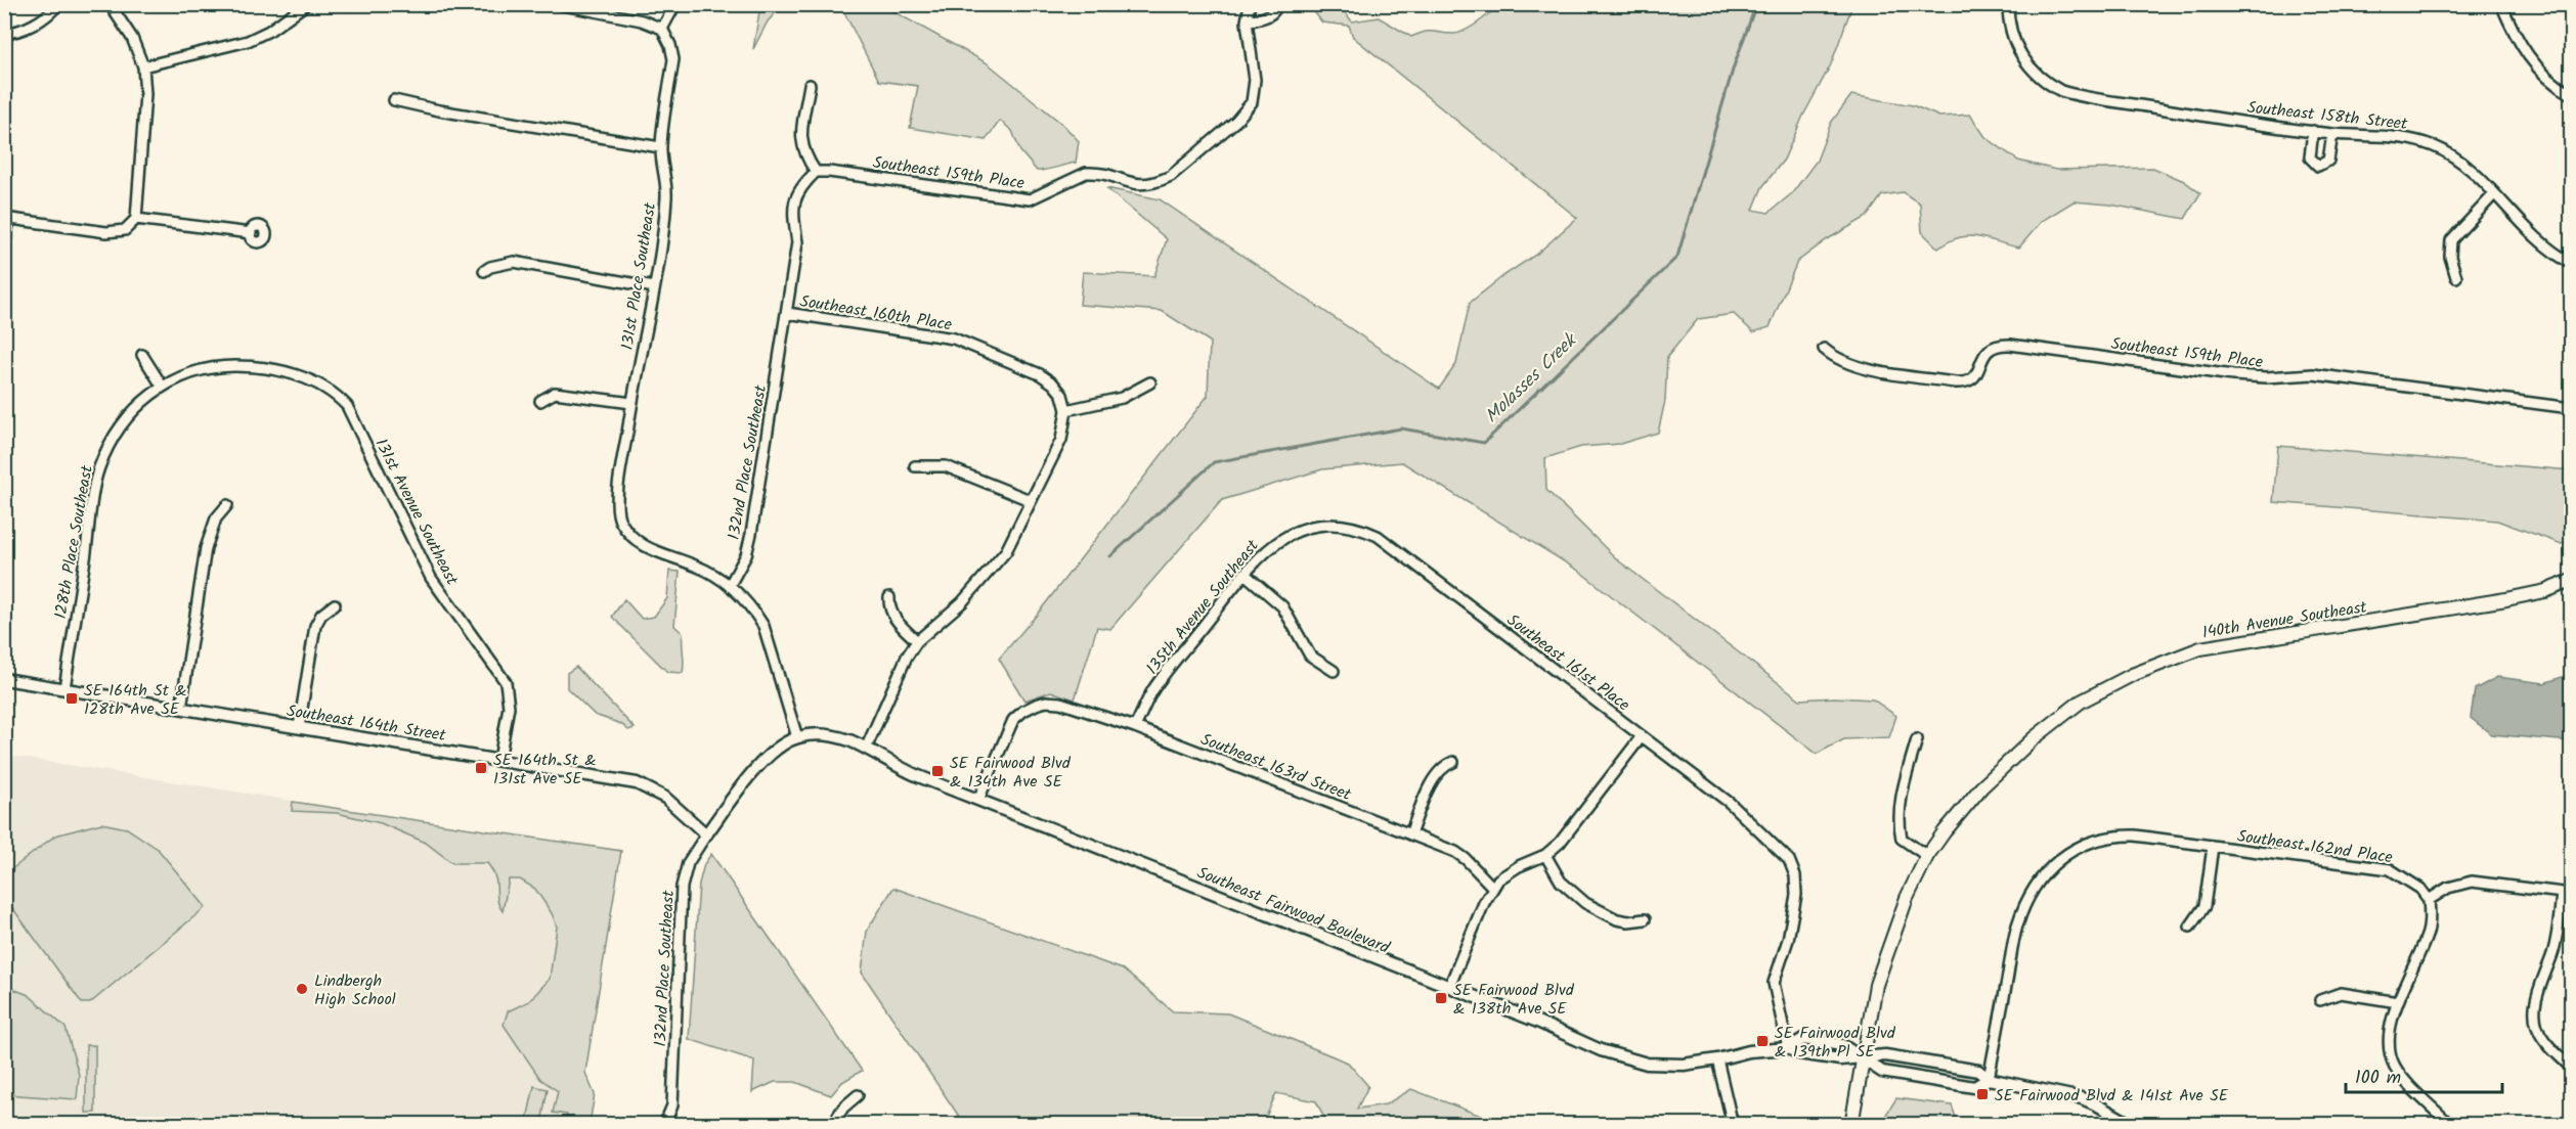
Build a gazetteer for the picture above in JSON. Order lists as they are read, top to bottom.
{
  "streets": {
    "main road": ["140th Avenue Southeast"],
    "street": [
      "Southeast 158th Street",
      "Southeast 159th Place",
      "131st Place Southeast",
      "Southeast 160th Place",
      "132nd Place Southeast",
      "131st Avenue Southeast",
      "128th Place Southeast",
      "135th Avenue Southeast",
      "Southeast 161st Place",
      "Southeast 164th Street",
      "Southeast 163rd Street",
      "Southeast 162nd Place",
      "Southeast Fairwood Boulevard"
    ]
  },
  "crossings": [
    ["Southeast 159th Place", "132nd Place Southeast"],
    ["131st Place Southeast", "132nd Place Southeast"],
    ["Southeast 160th Place", "132nd Place Southeast"],
    ["132nd Place Southeast", "Southeast 164th Street"],
    ["132nd Place Southeast", "Southeast Fairwood Boulevard"],
    ["131st Avenue Southeast", "128th Place Southeast"],
    ["131st Avenue Southeast", "Southeast 164th Street"],
    ["128th Place Southeast", "Southeast 164th Street"],
    ["135th Avenue Southeast", "Southeast 161st Place"],
    ["135th Avenue Southeast", "Southeast 163rd Street"],
    ["140th Avenue Southeast", "Southeast Fairwood Boulevard"],
    ["Southeast 161st Place", "Southeast Fairwood Boulevard"],
    ["Southeast 163rd Street", "Southeast Fairwood Boulevard"],
    ["Southeast 162nd Place", "Southeast Fairwood Boulevard"]
  ],
  "water": ["Molasses Creek"],
  "places": {
    "transit": [
      "SE 164th St & 128th Ave SE",
      "SE 164th St & 131st Ave SE",
      "SE Fairwood Blvd & 134th Ave SE",
      "SE Fairwood Blvd & 138th Ave SE",
      "SE Fairwood Blvd & 139th Pl SE",
      "SE Fairwood Blvd & 141st Ave SE"
    ],
    "other": ["Lindbergh High School"]
  },
  "scale_bar": "100 m"
}
